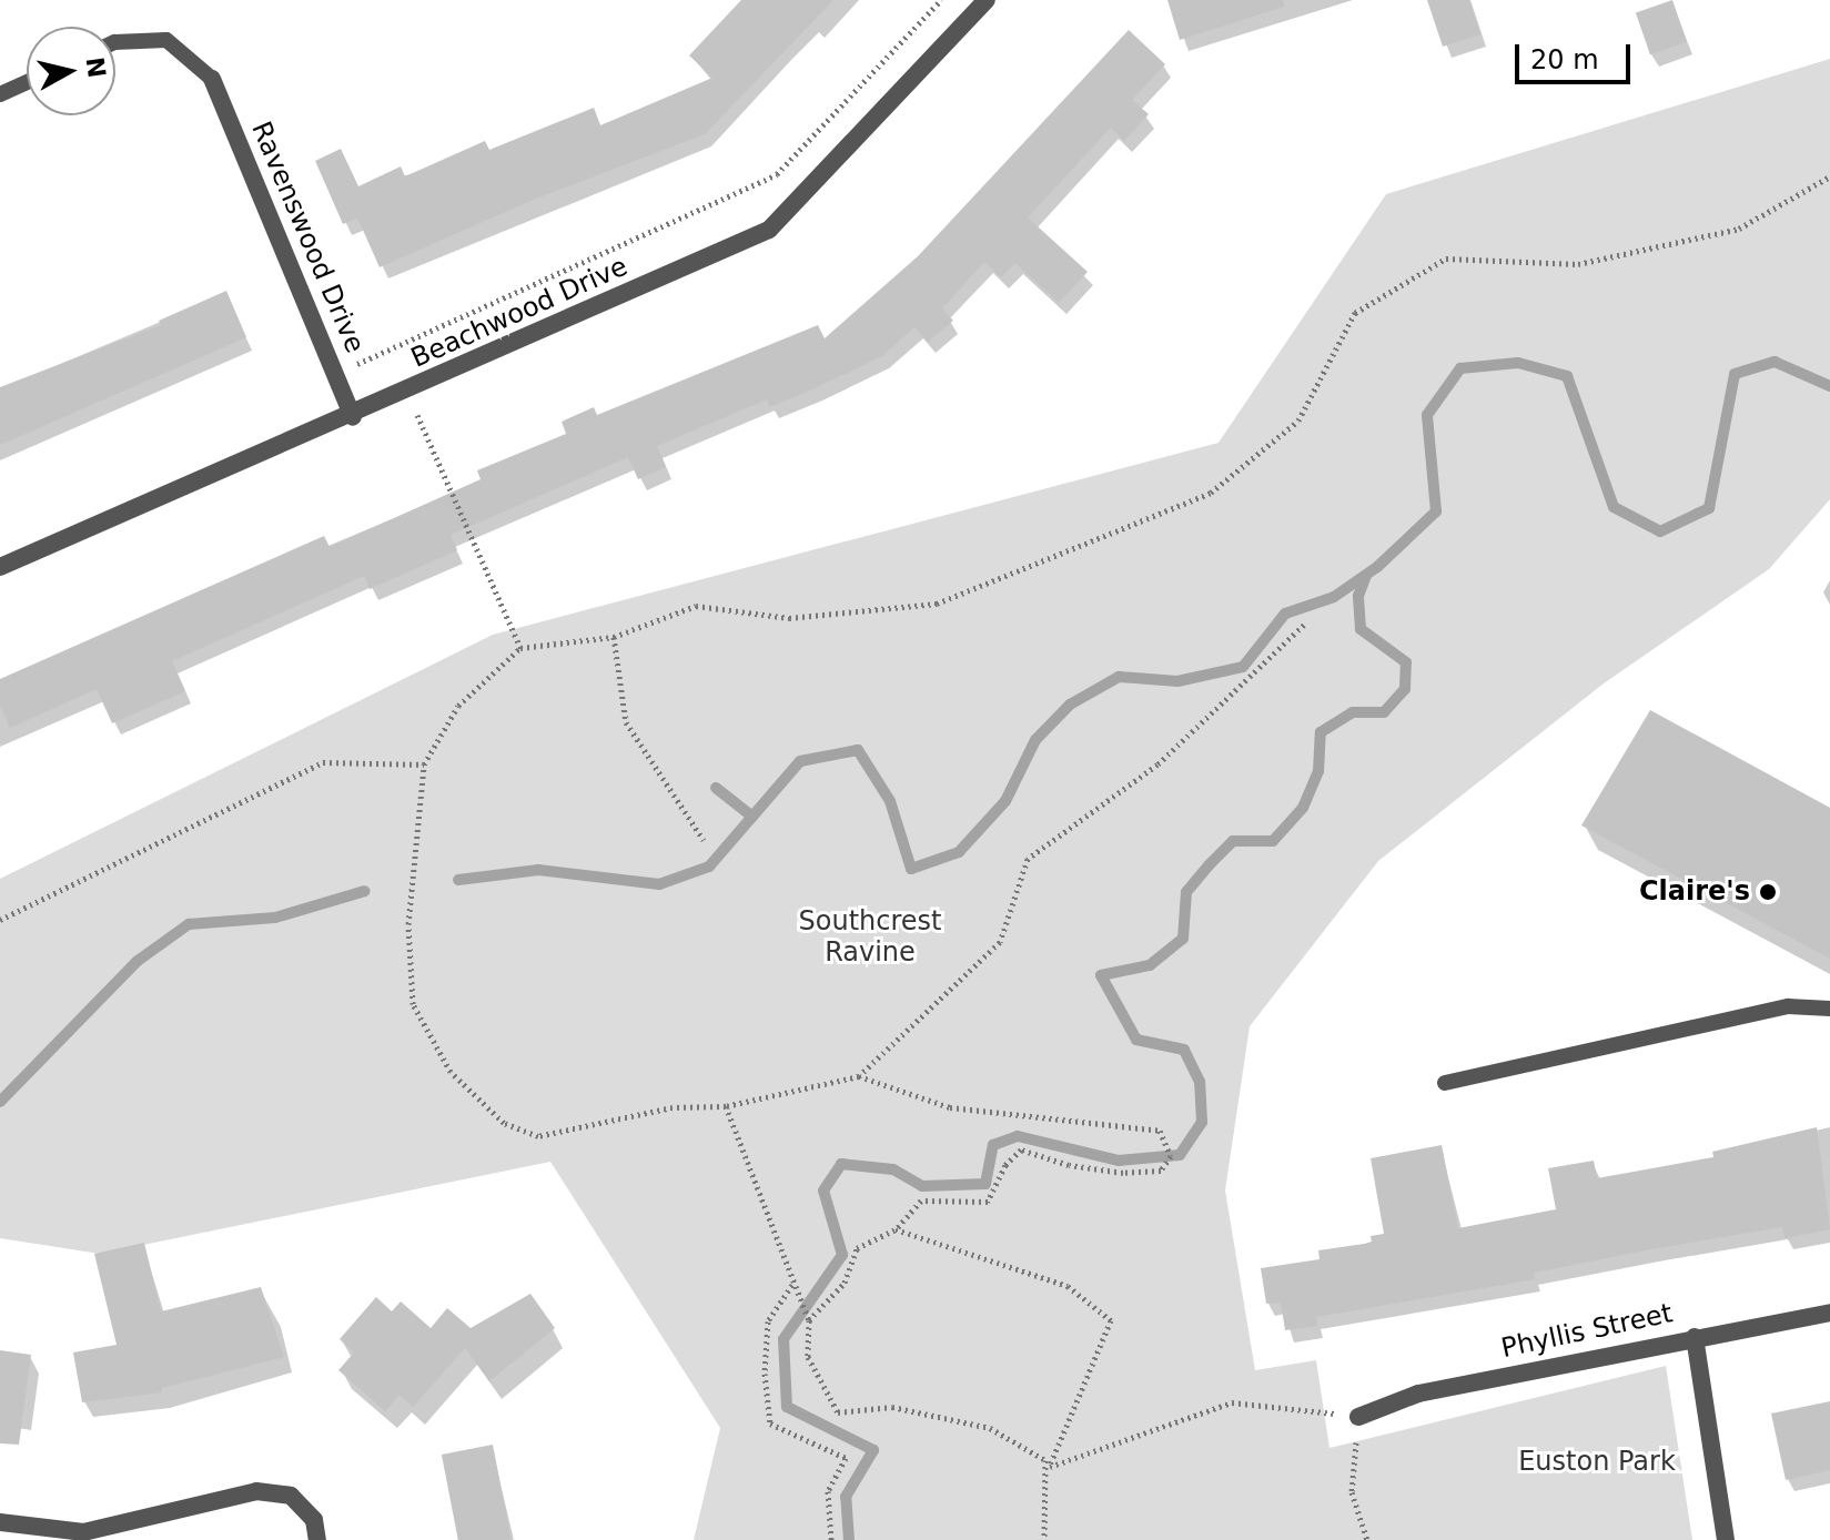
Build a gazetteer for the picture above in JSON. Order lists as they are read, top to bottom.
{
  "streets": {
    "street": ["Ravenswood Drive", "Beachwood Drive", "Phyllis Street"]
  },
  "crossings": [
    ["Ravenswood Drive", "Beachwood Drive"]
  ],
  "parks": ["Southcrest Ravine", "Euston Park"],
  "places": ["Claire's"],
  "scale_bar": "20 m",
  "north": "right"
}
